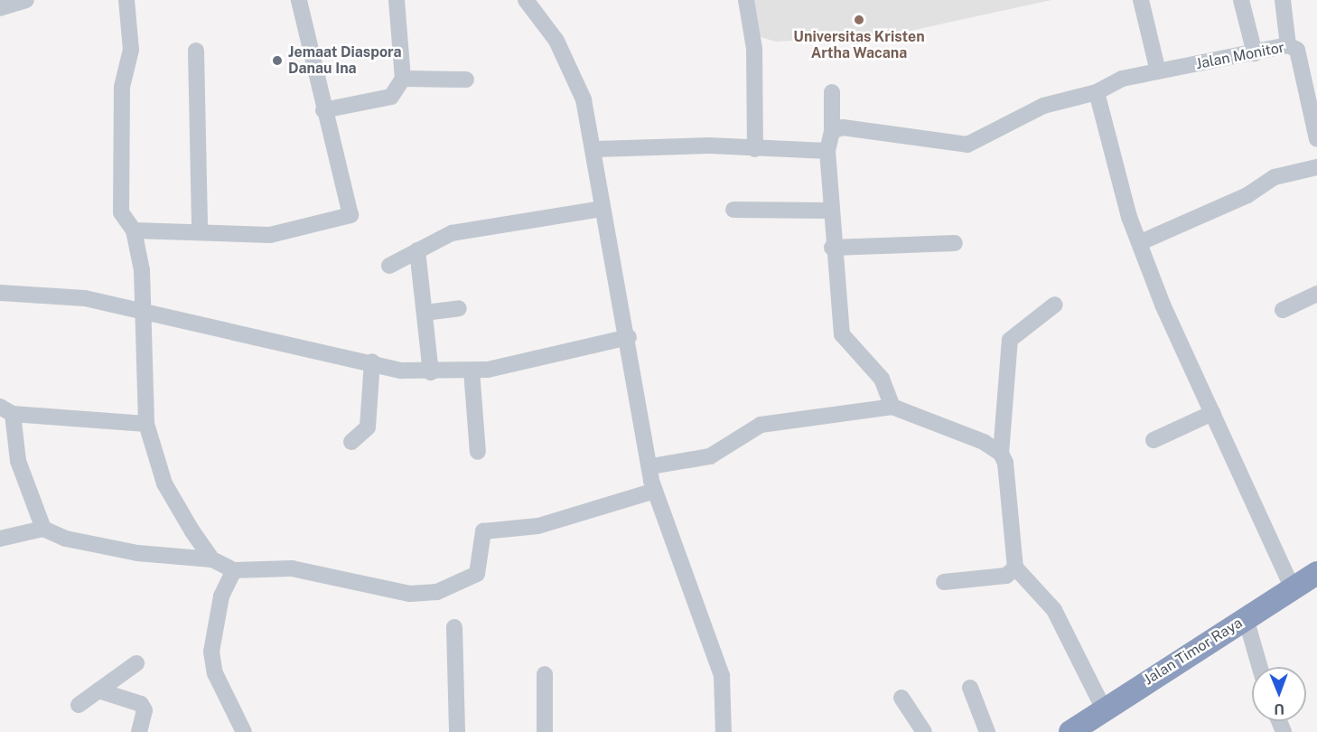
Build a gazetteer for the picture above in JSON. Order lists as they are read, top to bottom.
{
  "streets": {
    "highway": ["Jalan Timor Raya"],
    "street": ["Jalan Monitor"]
  },
  "places": ["Universitas Kristen Artha Wacana", "Jemaat Diaspora Danau Ina"],
  "north": "bottom"
}
